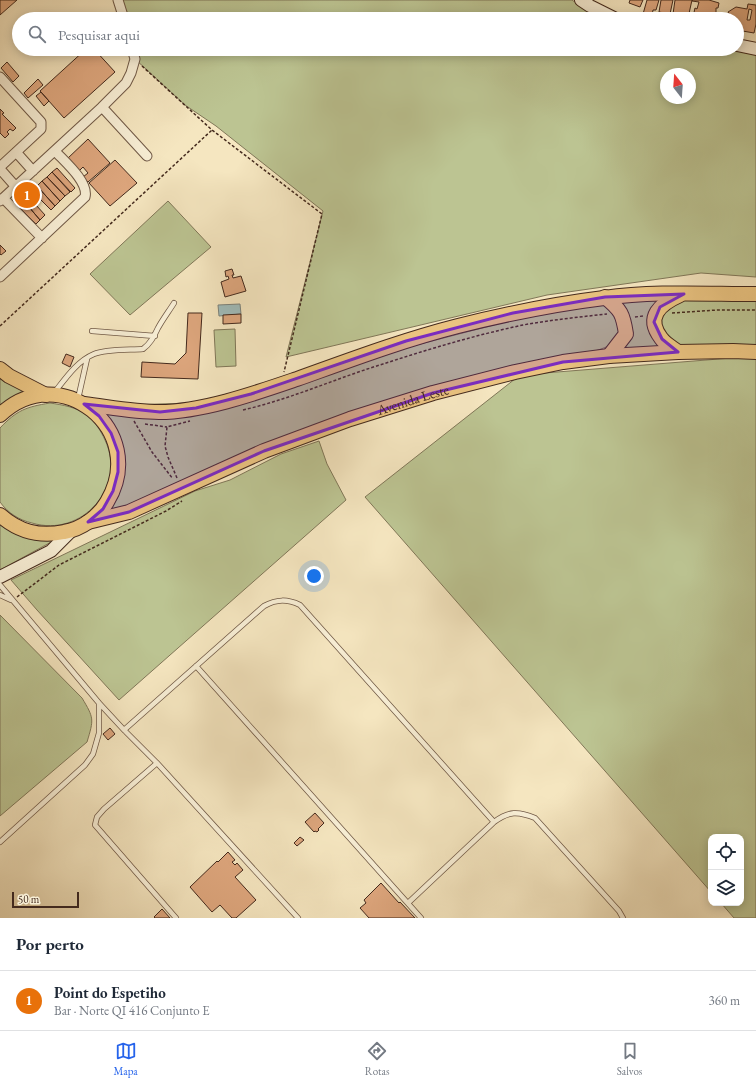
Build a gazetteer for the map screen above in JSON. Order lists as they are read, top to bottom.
{
  "streets": {
    "main road": ["Avenida Leste"]
  },
  "scale_bar": "50 m",
  "north": "top",
  "page": {
    "search": "Pesquisar aqui",
    "pins": "1",
    "scale": "50 m",
    "heading": "Por perto",
    "list": [
      {
        "mark": "1",
        "name": "Point do Espetiho",
        "note": "Bar · Norte QI 416 Conjunto E",
        "value": "360 m"
      }
    ],
    "nav": ["Mapa", "Rotas", "Salvos"]
  }
}
